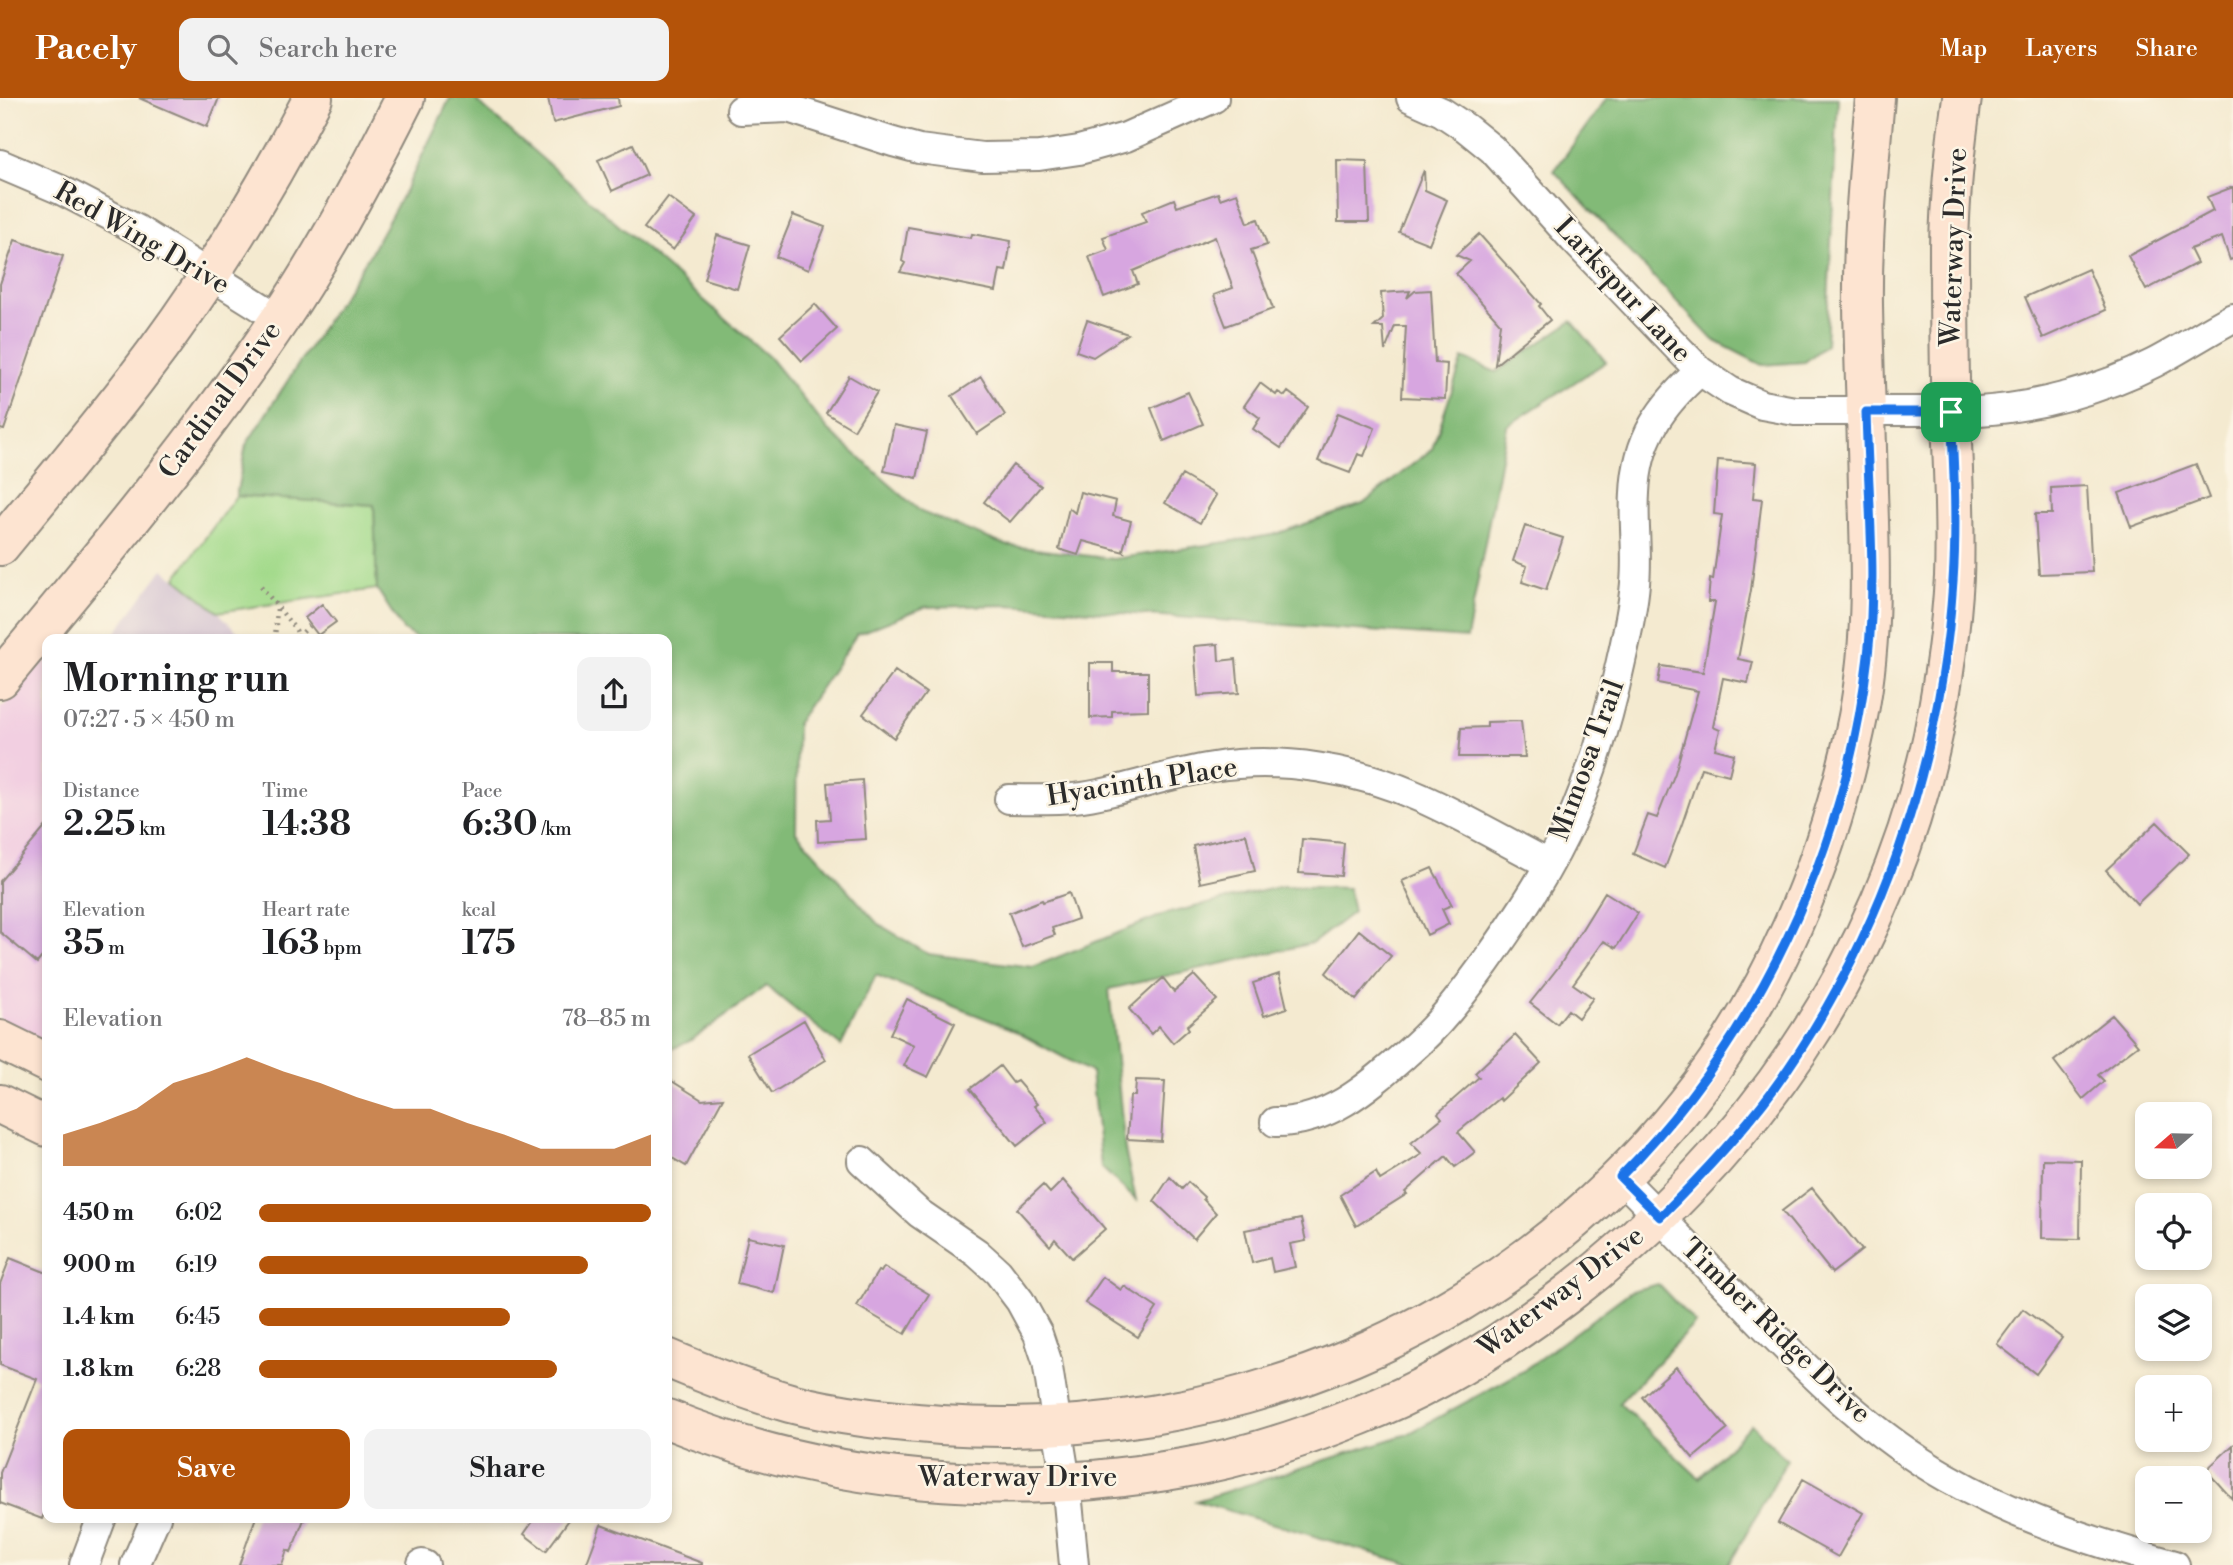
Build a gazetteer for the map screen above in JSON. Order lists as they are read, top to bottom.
{
  "streets": {
    "main road": ["Waterway Drive", "Cardinal Drive"],
    "street": [
      "Red Wing Drive",
      "Larkspur Lane",
      "Mimosa Trail",
      "Hyacinth Place",
      "Timber Ridge Drive"
    ]
  },
  "crossings": [
    ["Red Wing Drive", "Cardinal Drive"],
    ["Waterway Drive", "Larkspur Lane"],
    ["Waterway Drive", "Timber Ridge Drive"],
    ["Larkspur Lane", "Mimosa Trail"],
    ["Mimosa Trail", "Hyacinth Place"]
  ],
  "north": "left",
  "page": {
    "header": "Pacely",
    "search": "Search here",
    "nav": ["Map", "Layers", "Share"],
    "heading": ["Morning run", "07:27 · 5 × 450 m"],
    "stats": [
      ["Distance", "2.25 km"],
      ["Time", "14:38"],
      ["Pace", "6:30 /km"],
      ["Elevation", "35 m"],
      ["Heart rate", "163 bpm"],
      ["kcal", "175"]
    ],
    "chart": ["Elevation", "78–85 m"],
    "map_buttons": ["+", "−"],
    "list": [
      {
        "name": "450 m",
        "note": "6:02"
      },
      {
        "name": "900 m",
        "note": "6:19"
      },
      {
        "name": "1.4 km",
        "note": "6:45"
      },
      {
        "name": "1.8 km",
        "note": "6:28"
      }
    ],
    "buttons": ["Save", "Share"]
  }
}
